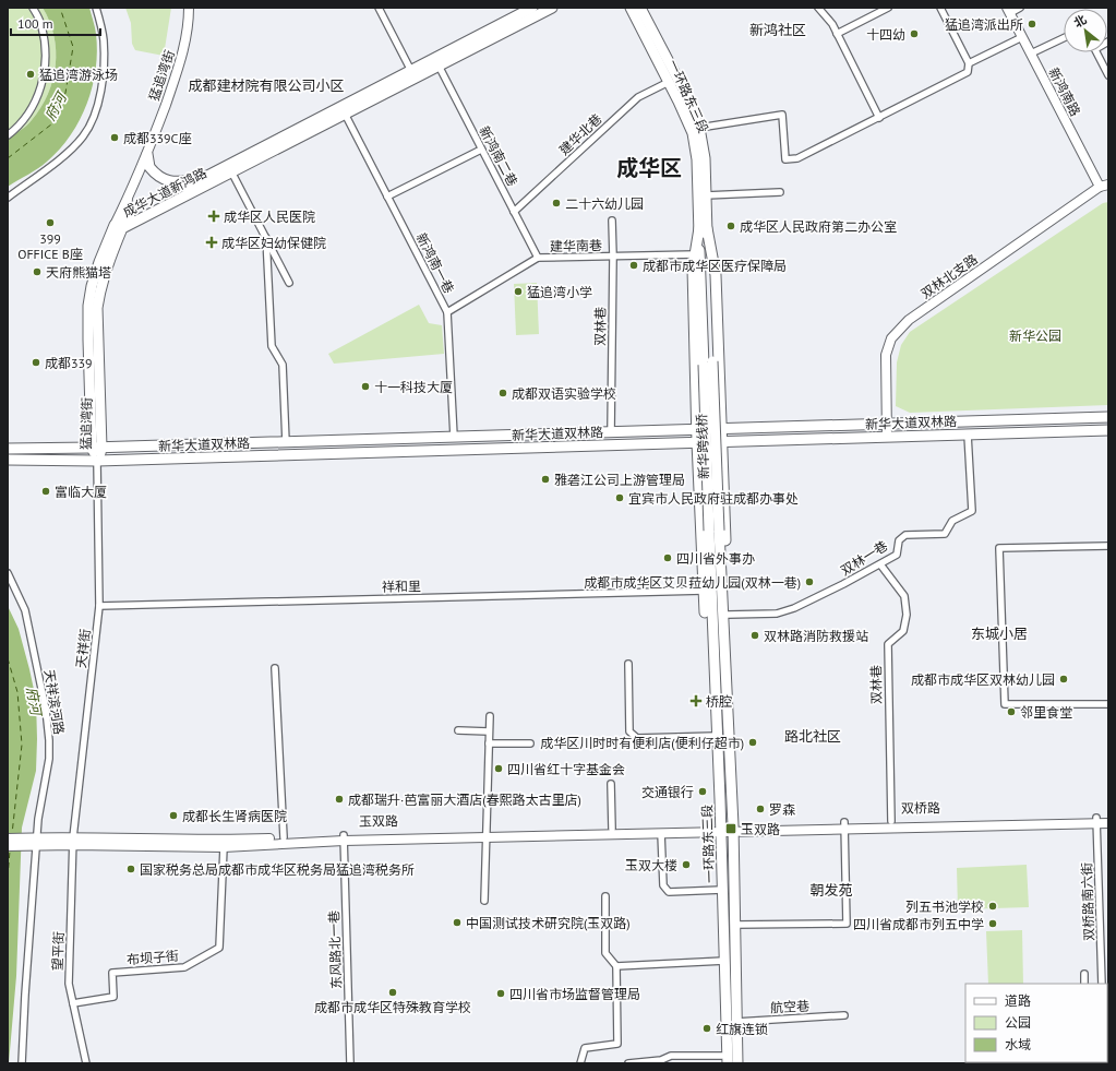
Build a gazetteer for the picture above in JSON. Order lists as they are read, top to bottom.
{
  "streets": {
    "main road": [
      "猛追湾街",
      "新鸿南路",
      "一环路东三段",
      "成华大道新鸿路",
      "双林北支路",
      "新华大道双林路",
      "新华跨线桥",
      "双桥路",
      "玉双路"
    ],
    "street": [
      "建华北巷",
      "新鸿南二巷",
      "建华南巷",
      "新鸿南一巷",
      "双林巷",
      "双林一巷",
      "祥和里",
      "天祥街",
      "天祥滨河路",
      "双桥路南六街",
      "东风路北一巷",
      "望平街",
      "布坝子街",
      "航空巷"
    ]
  },
  "crossings": [
    ["猛追湾街", "成华大道新鸿路"],
    ["猛追湾街", "新华大道双林路"],
    ["猛追湾街", "天祥街"],
    ["新鸿南路", "双林北支路"],
    ["一环路东三段", "建华北巷"],
    ["一环路东三段", "新华跨线桥"],
    ["一环路东三段", "双桥路"],
    ["一环路东三段", "玉双路"],
    ["一环路东三段", "航空巷"],
    ["建华北巷", "新鸿南二巷"],
    ["新鸿南二巷", "成华大道新鸿路"],
    ["新鸿南二巷", "建华南巷"],
    ["成华大道新鸿路", "新鸿南一巷"],
    ["建华南巷", "新鸿南一巷"],
    ["建华南巷", "双林巷"],
    ["新鸿南一巷", "新华大道双林路"],
    ["双林北支路", "新华大道双林路"],
    ["双林巷", "新华大道双林路"],
    ["双林巷", "双林一巷"],
    ["双林巷", "双桥路"],
    ["新华大道双林路", "双林一巷"],
    ["新华大道双林路", "天祥街"],
    ["祥和里", "天祥街"],
    ["天祥街", "玉双路"],
    ["天祥街", "望平街"],
    ["天祥滨河路", "玉双路"],
    ["双桥路", "玉双路"],
    ["双桥路", "双桥路南六街"],
    ["玉双路", "东风路北一巷"],
    ["玉双路", "望平街"],
    ["玉双路", "布坝子街"],
    ["望平街", "布坝子街"]
  ],
  "districts": [
    "新鸿社区",
    "成都建材院有限公司小区",
    "成华区",
    "东城小居",
    "路北社区",
    "朝发苑"
  ],
  "water": ["府河"],
  "parks": ["新华公园"],
  "places": {
    "other": [
      "猛追湾派出所",
      "十四幼",
      "猛追湾游泳场",
      "成都339C座",
      "二十六幼儿园",
      "399 OFFICE B座",
      "成华区人民政府第二办公室",
      "成都市成华区医疗保障局",
      "天府熊猫塔",
      "猛追湾小学",
      "成都339",
      "十一科技大厦",
      "成都双语实验学校",
      "雅砻江公司上游管理局",
      "富临大厦",
      "宜宾市人民政府驻成都办事处",
      "四川省外事办",
      "成都市成华区艾贝菈幼儿园(双林一巷)",
      "双林路消防救援站",
      "成都市成华区双林幼儿园",
      "邻里食堂",
      "成华区川时时有便利店(便利仔超市)",
      "四川省红十字基金会",
      "交通银行",
      "成都瑞升·芭富丽大酒店(春熙路太古里店)",
      "罗森",
      "成都长生肾病医院",
      "玉双大楼",
      "国家税务总局成都市成华区税务局猛追湾税务所",
      "列五书池学校",
      "中国测试技术研究院(玉双路)",
      "四川省成都市列五中学",
      "成都市成华区特殊教育学校",
      "四川省市场监督管理局",
      "红旗连锁"
    ],
    "health": ["成华区人民医院", "成华区妇幼保健院", "桥腔"],
    "transit": ["玉双路"]
  },
  "legend": ["道路", "公园", "水域"],
  "scale_bar": "100 m",
  "north": "top left"
}
